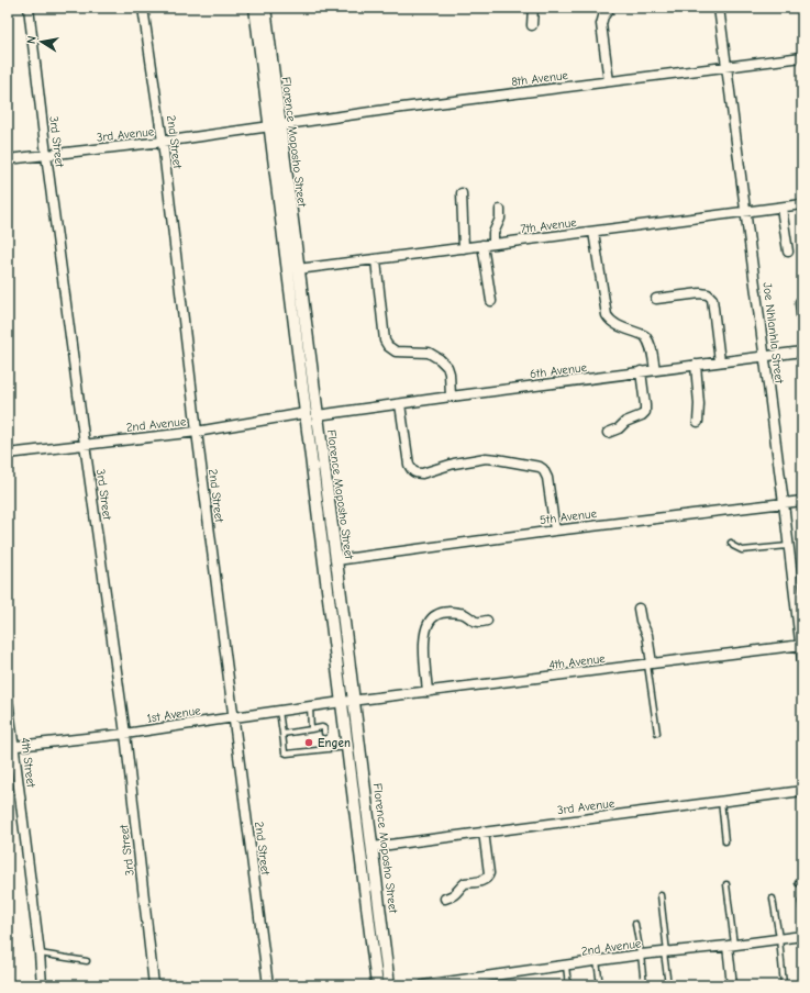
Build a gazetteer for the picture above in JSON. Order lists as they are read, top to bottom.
{
  "streets": {
    "street": [
      "8th Avenue",
      "3rd Avenue",
      "3rd Street",
      "2nd Street",
      "Florence Moposho Street",
      "7th Avenue",
      "Joe Nhlanhla Street",
      "6th Avenue",
      "2nd Avenue",
      "5th Avenue",
      "4th Avenue",
      "1st Avenue",
      "4th Street"
    ]
  },
  "crossings": [
    ["8th Avenue", "3rd Avenue"],
    ["8th Avenue", "Florence Moposho Street"],
    ["8th Avenue", "Joe Nhlanhla Street"],
    ["3rd Avenue", "3rd Street"],
    ["3rd Avenue", "2nd Street"],
    ["3rd Avenue", "Florence Moposho Street"],
    ["3rd Street", "2nd Avenue"],
    ["3rd Street", "1st Avenue"],
    ["2nd Street", "2nd Avenue"],
    ["2nd Street", "1st Avenue"],
    ["Florence Moposho Street", "7th Avenue"],
    ["Florence Moposho Street", "6th Avenue"],
    ["Florence Moposho Street", "2nd Avenue"],
    ["Florence Moposho Street", "5th Avenue"],
    ["Florence Moposho Street", "4th Avenue"],
    ["Florence Moposho Street", "1st Avenue"],
    ["7th Avenue", "Joe Nhlanhla Street"],
    ["Joe Nhlanhla Street", "6th Avenue"],
    ["Joe Nhlanhla Street", "5th Avenue"],
    ["Joe Nhlanhla Street", "4th Avenue"],
    ["4th Avenue", "1st Avenue"],
    ["1st Avenue", "4th Street"]
  ],
  "places": ["Engen"],
  "north": "left"
}
